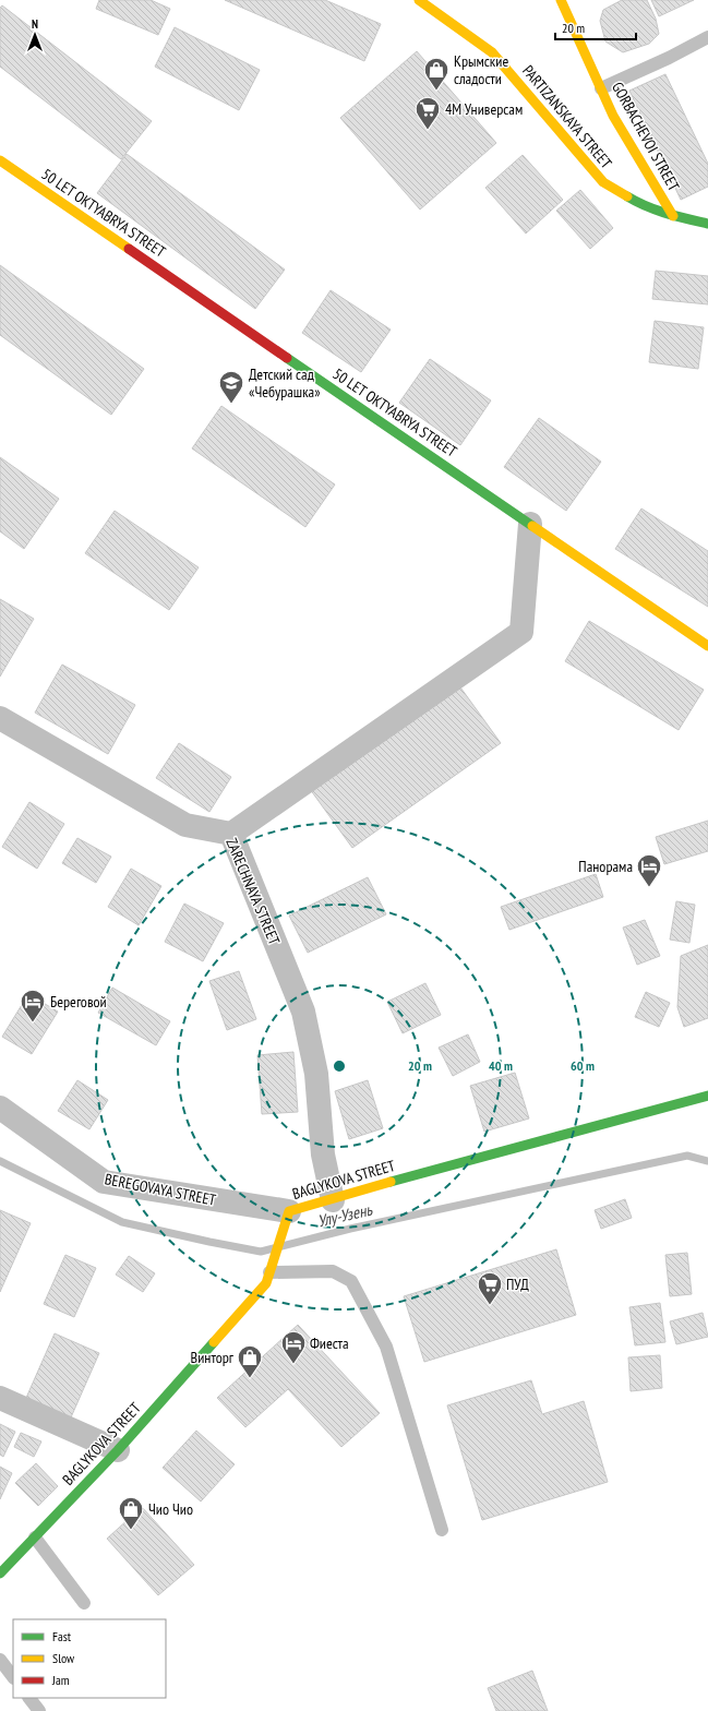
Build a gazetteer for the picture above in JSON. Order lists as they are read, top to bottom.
{
  "streets": {
    "main road": [
      "PARTIZANSKAYA STREET",
      "GORBACHEVOI STREET",
      "50 LET OKTYABRYA STREET",
      "BAGLYKOVA STREET"
    ],
    "street": ["ZARECHNAYA STREET", "BEREGOVAYA STREET"]
  },
  "crossings": [
    ["PARTIZANSKAYA STREET", "GORBACHEVOI STREET"],
    ["ZARECHNAYA STREET", "BAGLYKOVA STREET"],
    ["BAGLYKOVA STREET", "BEREGOVAYA STREET"]
  ],
  "water": ["Улу-Узень"],
  "places": {
    "shop": ["Крымские сладости", "Винторг", "Чио Чио"],
    "supermarket": ["4М Универсам", "ПУД"],
    "school or university": ["Детский сад «Чебурашка»"],
    "hotel": ["Панорама", "Береговой", "Фиеста"]
  },
  "legend": ["Fast", "Slow", "Jam"],
  "scale_bar": "20 m",
  "north": "top",
  "rings": ["20 m", "40 m", "60 m"]
}
